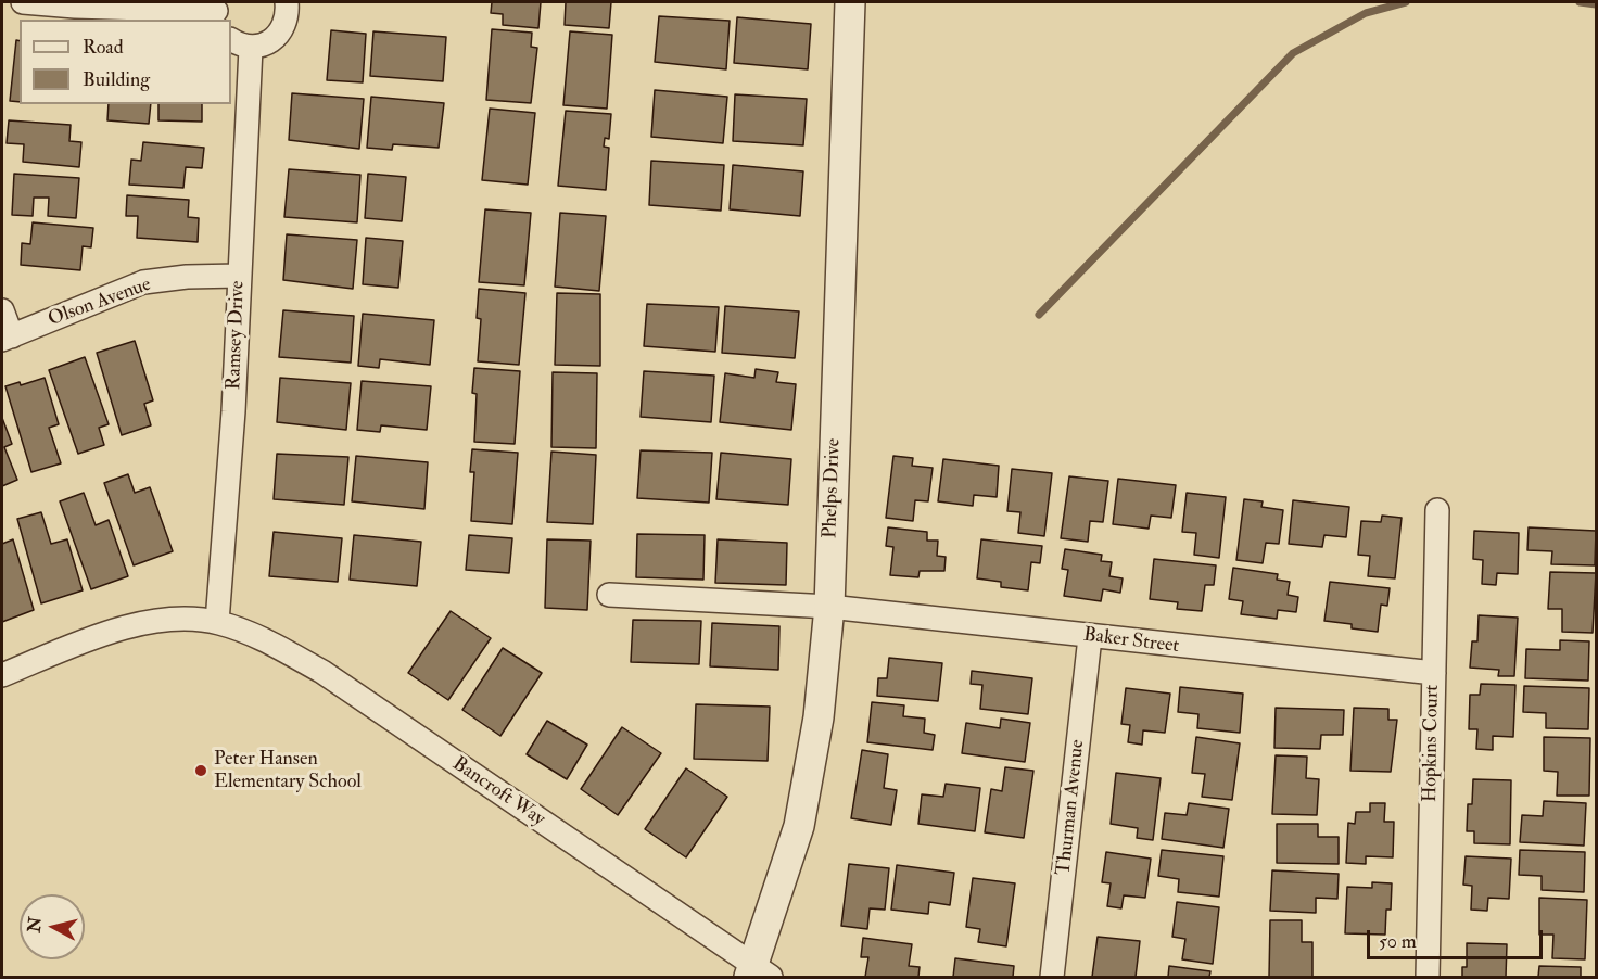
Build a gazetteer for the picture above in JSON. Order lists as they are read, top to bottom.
{
  "streets": {
    "street": [
      "Olson Avenue",
      "Ramsey Drive",
      "Phelps Drive",
      "Baker Street",
      "Hopkins Court",
      "Bancroft Way",
      "Thurman Avenue"
    ]
  },
  "crossings": [
    ["Olson Avenue", "Ramsey Drive"],
    ["Ramsey Drive", "Bancroft Way"],
    ["Phelps Drive", "Baker Street"],
    ["Phelps Drive", "Bancroft Way"],
    ["Baker Street", "Hopkins Court"],
    ["Baker Street", "Thurman Avenue"]
  ],
  "places": ["Peter Hansen Elementary School"],
  "legend": ["Road", "Building"],
  "scale_bar": "50 m",
  "north": "left"
}
